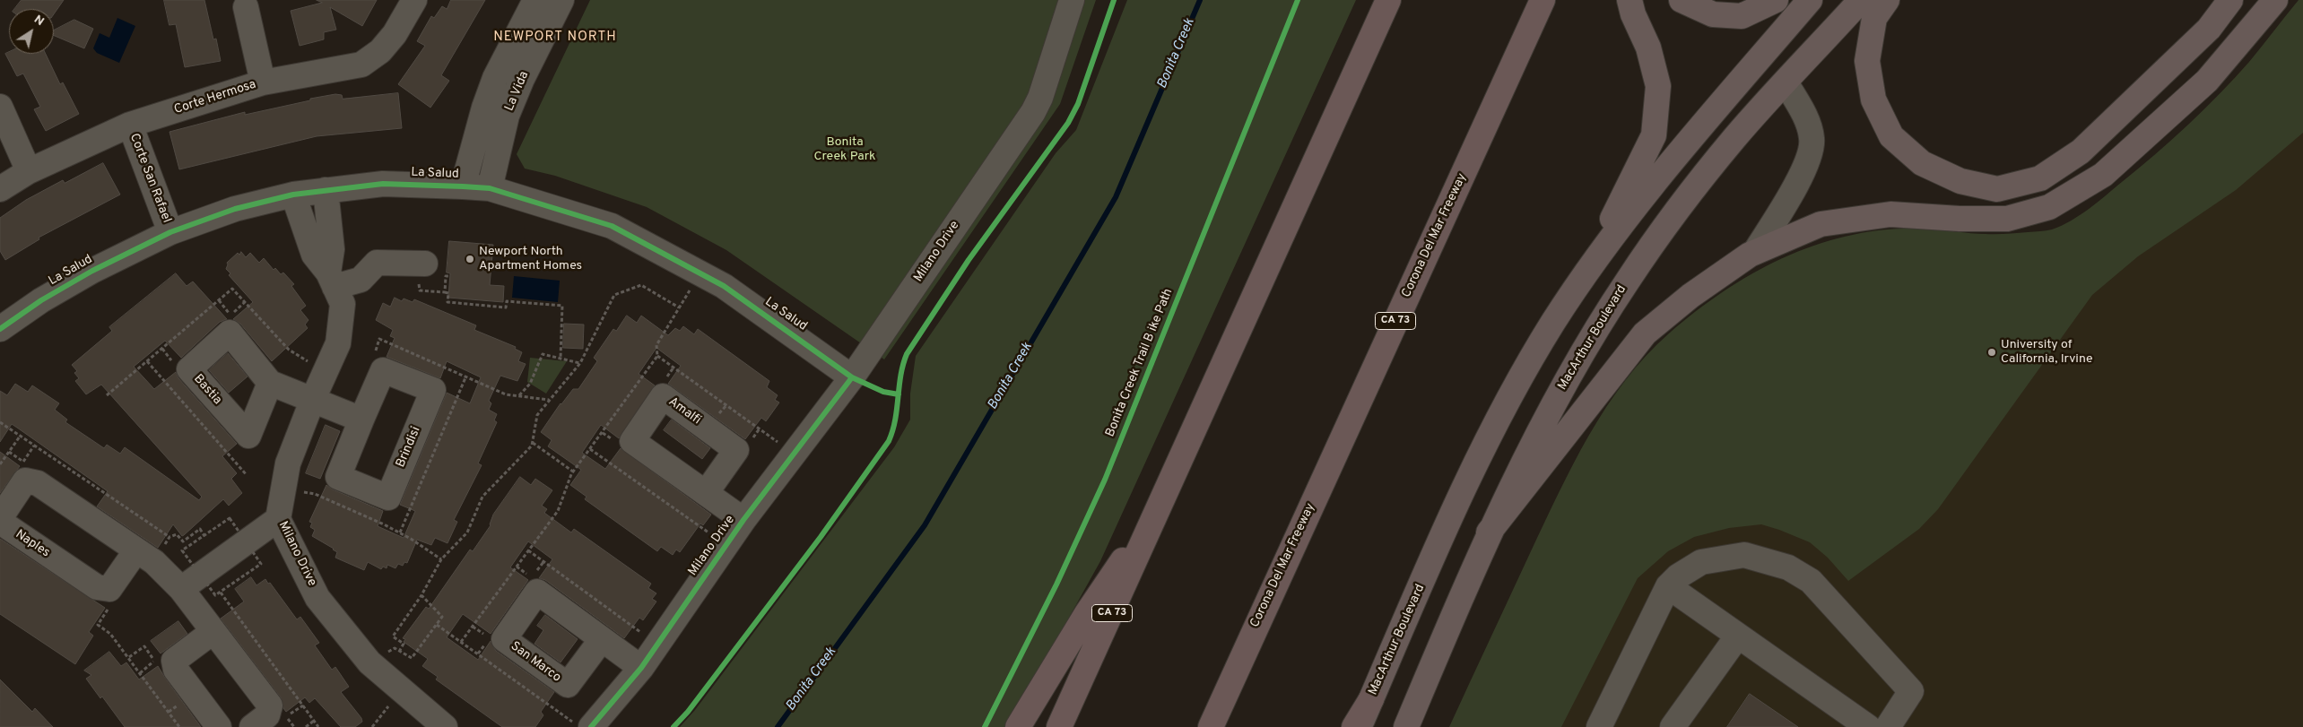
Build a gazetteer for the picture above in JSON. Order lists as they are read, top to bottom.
{
  "streets": {
    "highway": ["Corona Del Mar Freeway", "CA 73"],
    "main road": ["MacArthur Boulevard"],
    "street": [
      "La Vida",
      "Corte Hermosa",
      "La Salud",
      "Corte San Rafael",
      "Milano Drive",
      "Brindisi",
      "Naples"
    ],
    "cycle path": ["Bonita Creek Trail B ike Path"]
  },
  "crossings": [
    ["La Vida", "La Salud"],
    ["Corte Hermosa", "Corte San Rafael"],
    ["La Salud", "Corte San Rafael"],
    ["La Salud", "Milano Drive"],
    ["Corona Del Mar Freeway", "CA 73"]
  ],
  "districts": ["NEWPORT NORTH"],
  "water": ["Bonita Creek"],
  "parks": ["Bonita Creek Park"],
  "places": ["Newport North Apartment Homes", "University of California, Irvine"],
  "north": "top right"
}
